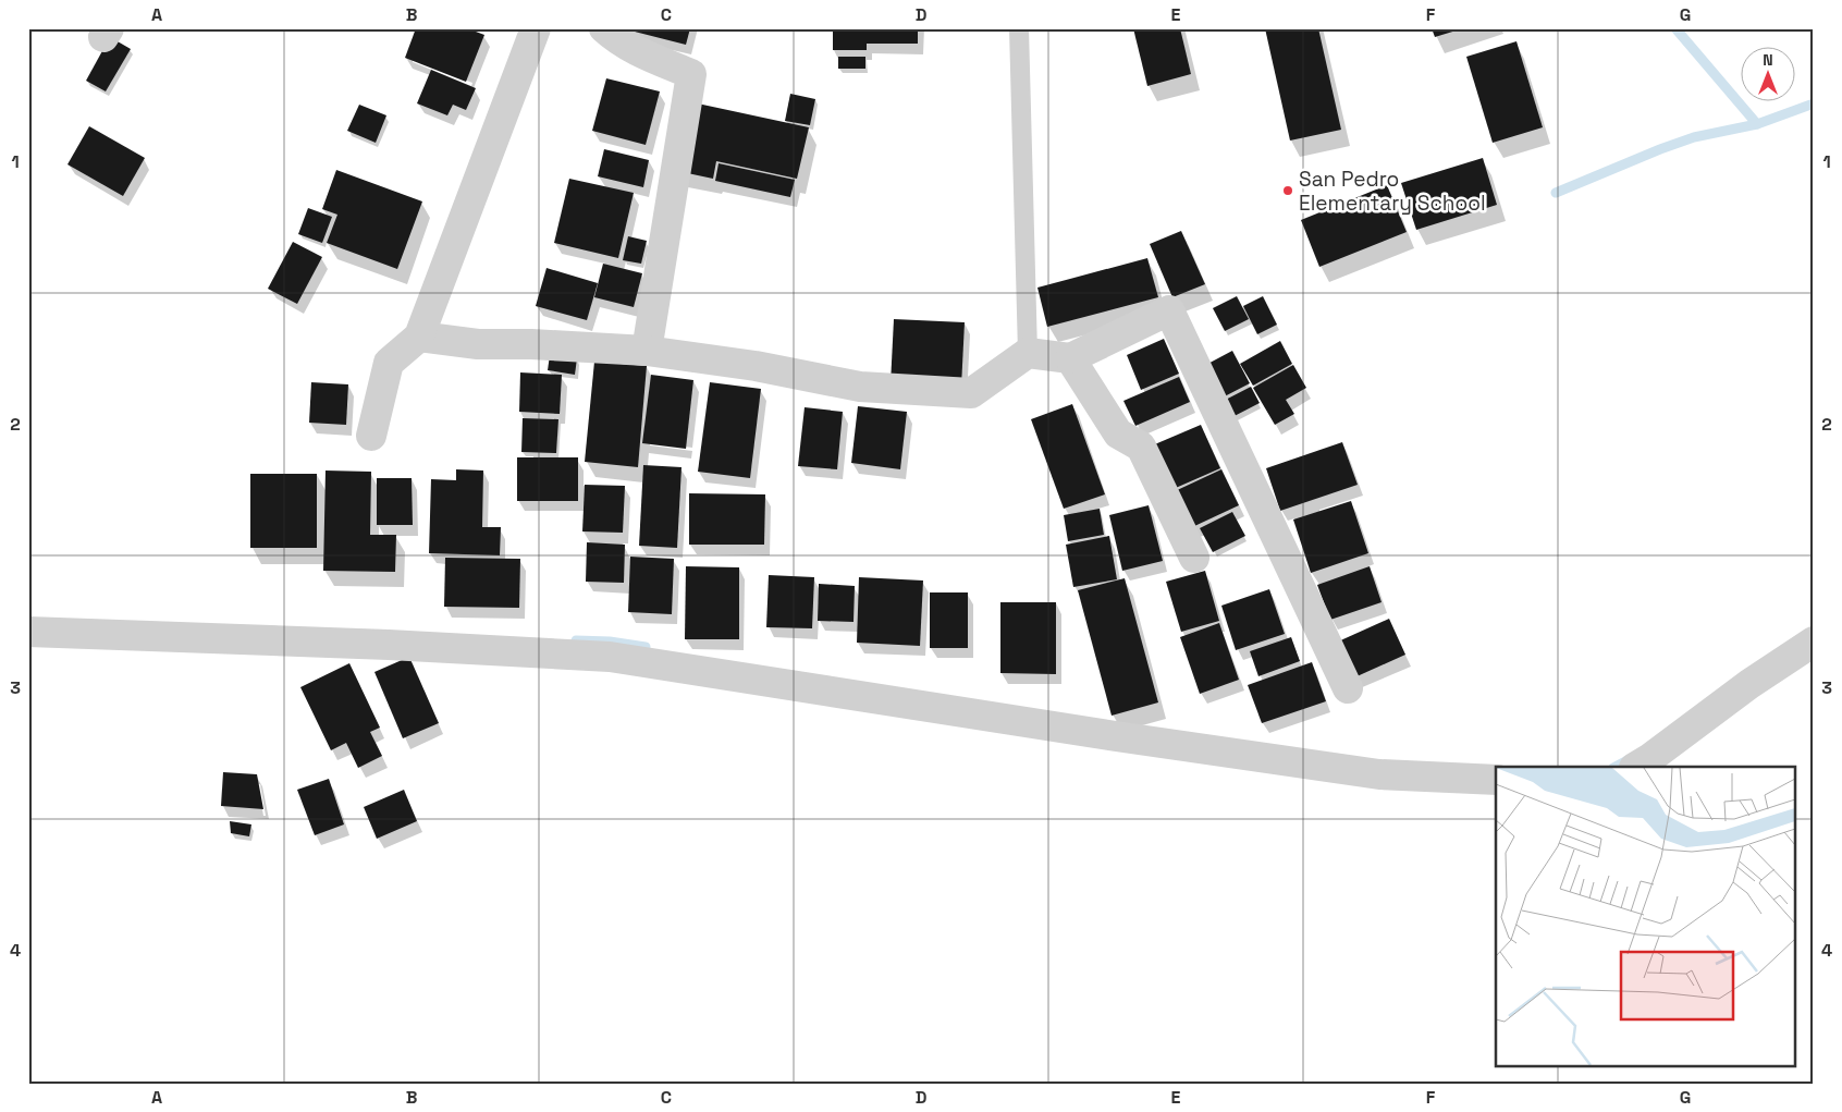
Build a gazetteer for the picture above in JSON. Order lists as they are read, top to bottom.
{
  "places": ["San Pedro Elementary School"],
  "north": "top",
  "grid": {
    "columns": [
      "A",
      "B",
      "C",
      "D",
      "E",
      "F",
      "G"
    ],
    "rows": [
      "1",
      "2",
      "3",
      "4"
    ]
  }
}
